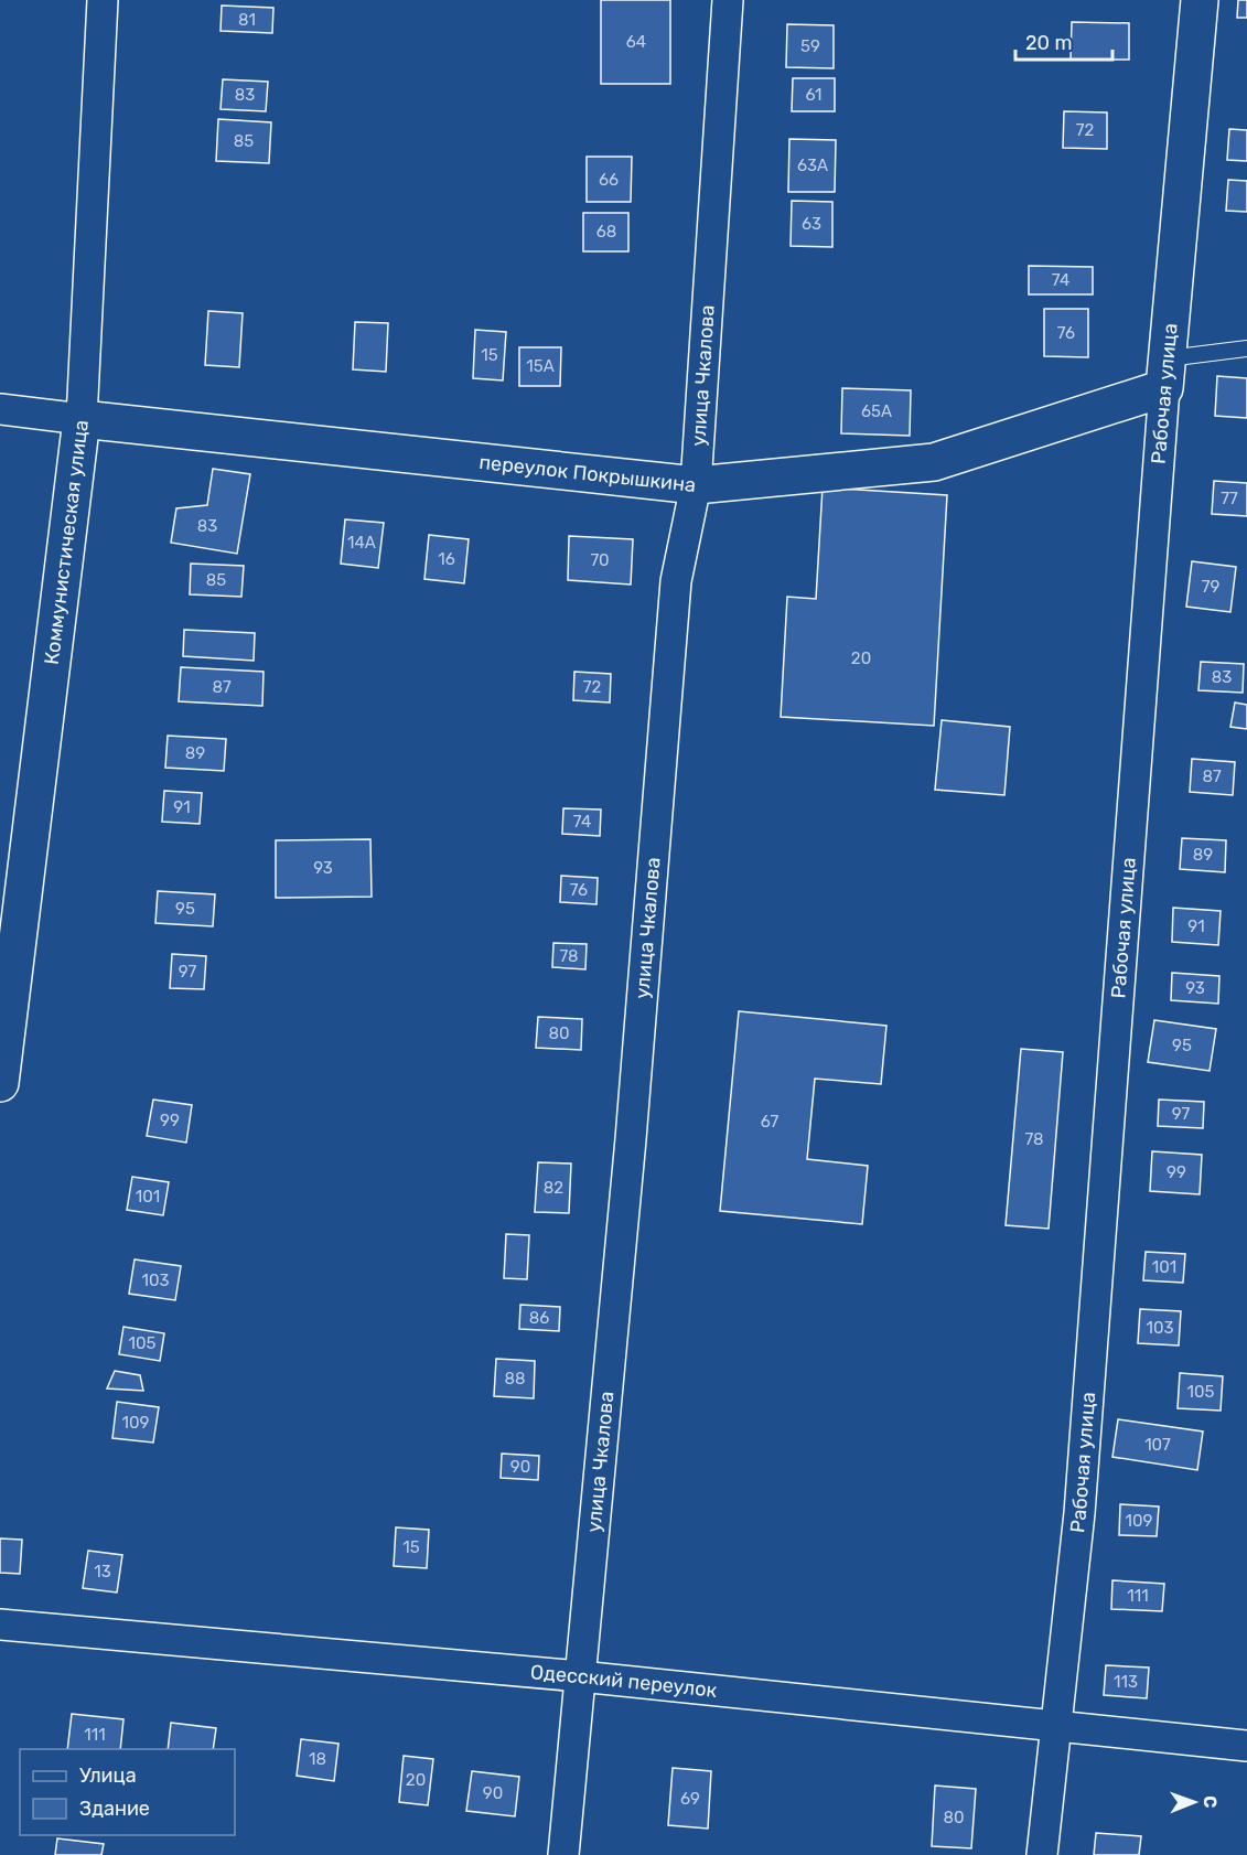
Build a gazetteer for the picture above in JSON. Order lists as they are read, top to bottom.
{
  "streets": {
    "street": [
      "улица Чкалова",
      "Рабочая улица",
      "переулок Покрышкина",
      "Коммунистическая улица",
      "Одесский переулок"
    ]
  },
  "crossings": [
    ["улица Чкалова", "переулок Покрышкина"],
    ["улица Чкалова", "Одесский переулок"],
    ["Рабочая улица", "переулок Покрышкина"],
    ["Рабочая улица", "Одесский переулок"],
    ["переулок Покрышкина", "Коммунистическая улица"]
  ],
  "house_numbers": [
    "81",
    "64",
    "59",
    "83",
    "61",
    "72",
    "85",
    "63А",
    "66",
    "63",
    "68",
    "74",
    "76",
    "15",
    "15А",
    "65А",
    "77",
    "83",
    "14А",
    "16",
    "70",
    "85",
    "79",
    "20",
    "83",
    "87",
    "72",
    "89",
    "87",
    "91",
    "74",
    "89",
    "93",
    "76",
    "95",
    "91",
    "78",
    "97",
    "93",
    "80",
    "95",
    "97",
    "99",
    "67",
    "78",
    "99",
    "82",
    "101",
    "101",
    "103",
    "86",
    "103",
    "105",
    "88",
    "105",
    "109",
    "107",
    "90",
    "109",
    "15",
    "13",
    "111",
    "113",
    "111",
    "18",
    "20",
    "90",
    "69",
    "80"
  ],
  "legend": ["Улица", "Здание"],
  "scale_bar": "20 m",
  "north": "right"
}
